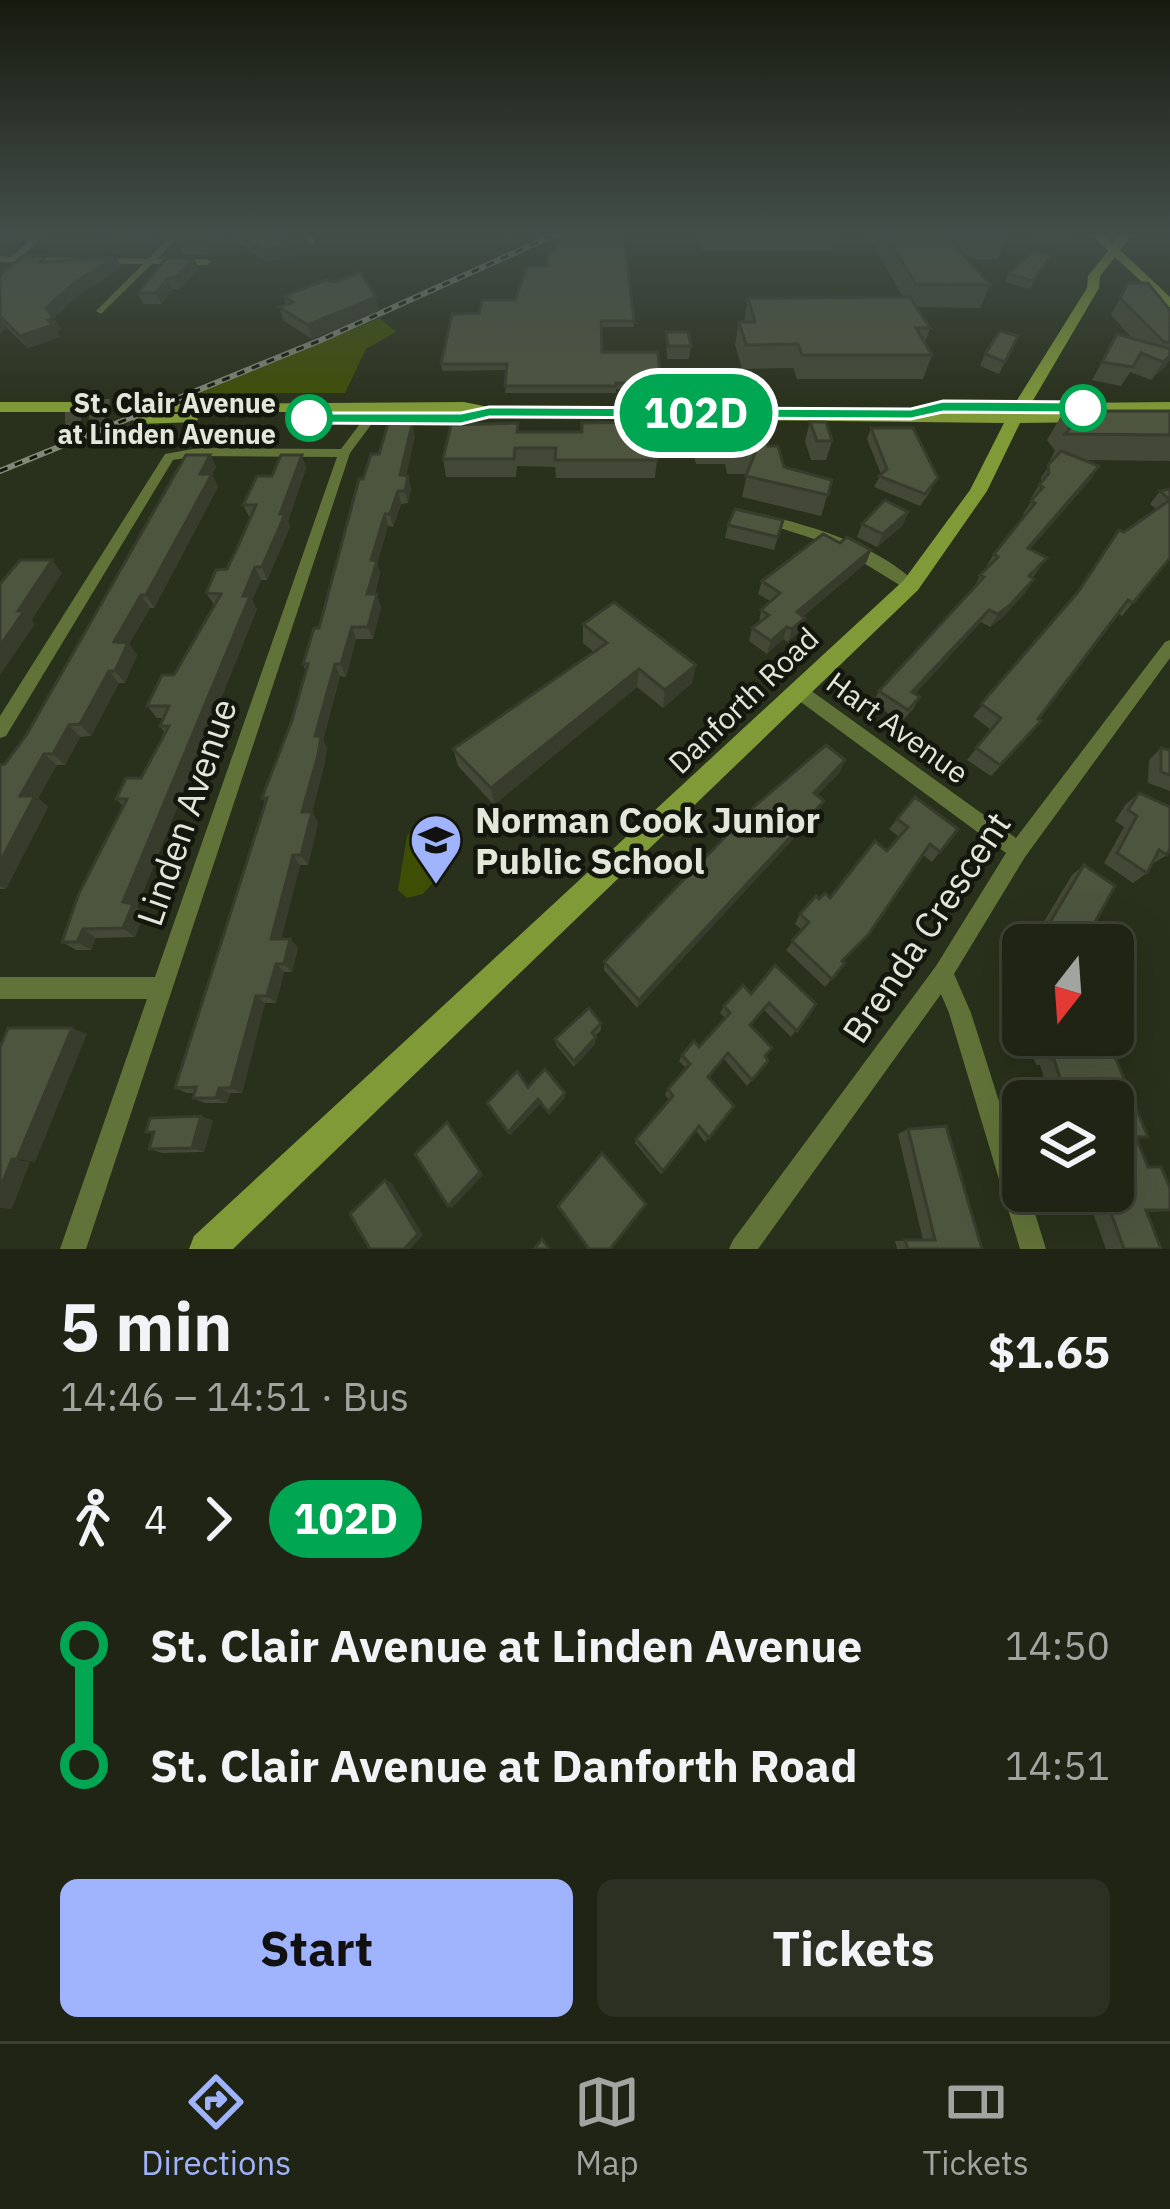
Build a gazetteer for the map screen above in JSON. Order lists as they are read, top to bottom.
{
  "streets": {
    "main road": ["Danforth Road"],
    "street": ["Hart Avenue", "Linden Avenue", "Brenda Crescent"]
  },
  "crossings": [
    ["Danforth Road", "Hart Avenue"],
    ["Hart Avenue", "Brenda Crescent"]
  ],
  "places": {
    "other": ["St. Clair Avenue at Linden Avenue"],
    "school or university": ["Norman Cook Junior Public School"]
  },
  "lines": ["bus line 102D"],
  "north": "bottom",
  "page": {
    "on_map": "102D",
    "heading": ["5 min", "14:46 – 14:51 · Bus", "$1.65"],
    "legs": ["4", "102D"],
    "list": [
      {
        "name": "St. Clair Avenue at Linden Avenue",
        "value": "14:50"
      },
      {
        "name": "St. Clair Avenue at Danforth Road",
        "value": "14:51"
      }
    ],
    "buttons": ["Start", "Tickets"],
    "tabs": ["Directions", "Map", "Tickets"]
  }
}
